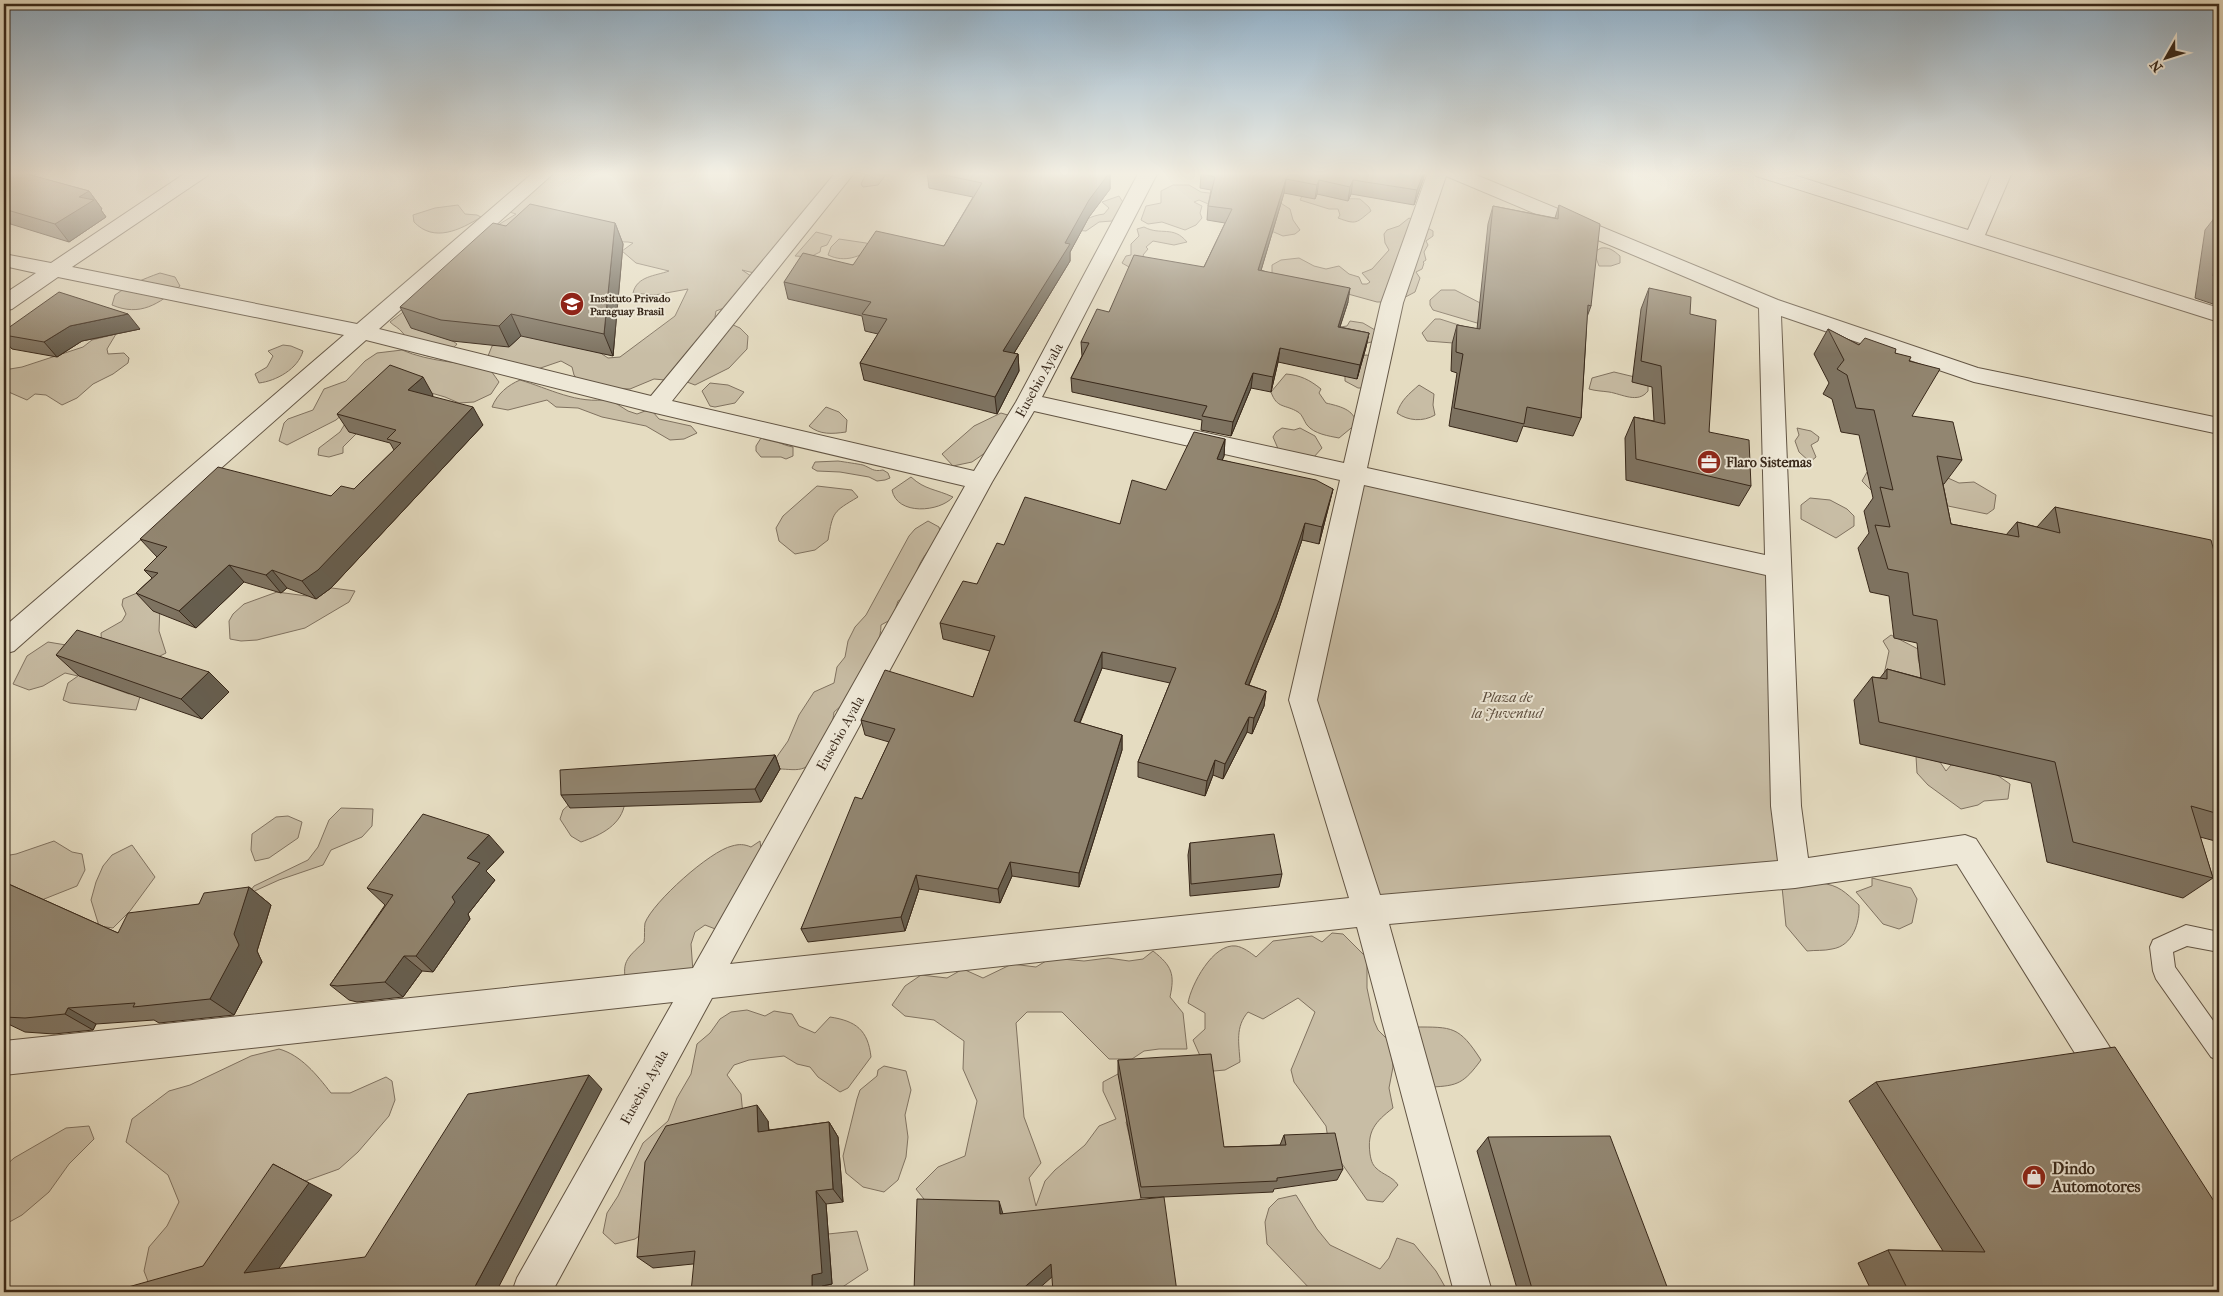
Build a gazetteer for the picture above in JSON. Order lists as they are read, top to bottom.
{
  "streets": {
    "street": ["Eusebio Ayala"]
  },
  "parks": ["Plaza de la Juventud"],
  "places": {
    "school or university": ["Instituto Privado Paraguay Brasil"],
    "office": ["Flaro Sistemas"],
    "shop": ["Dindo Automotores"]
  },
  "north": "bottom left"
}
